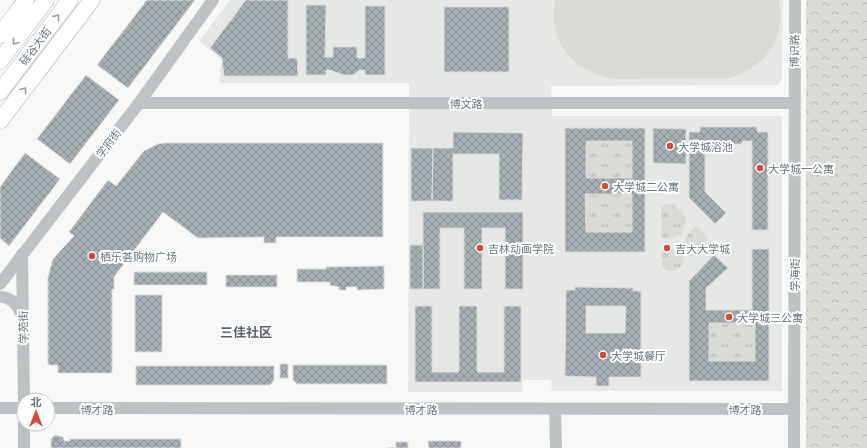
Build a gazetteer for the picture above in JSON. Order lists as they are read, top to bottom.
{
  "streets": {
    "main road": ["硅谷大街"],
    "street": [
      "博识路",
      "博文路",
      "学府街",
      "学海街",
      "学苑街",
      "博才路"
    ]
  },
  "crossings": [
    ["博识路", "博文路"],
    ["博识路", "学海街"],
    ["博文路", "学府街"],
    ["博文路", "学海街"],
    ["学府街", "学苑街"],
    ["学海街", "博才路"]
  ],
  "districts": ["三佳社区"],
  "places": [
    "大学城浴池",
    "大学城一公寓",
    "大学城二公寓",
    "吉林动画学院",
    "吉大大学城",
    "栖乐荟购物广场",
    "大学城三公寓",
    "大学城餐厅"
  ],
  "north": "top"
}
